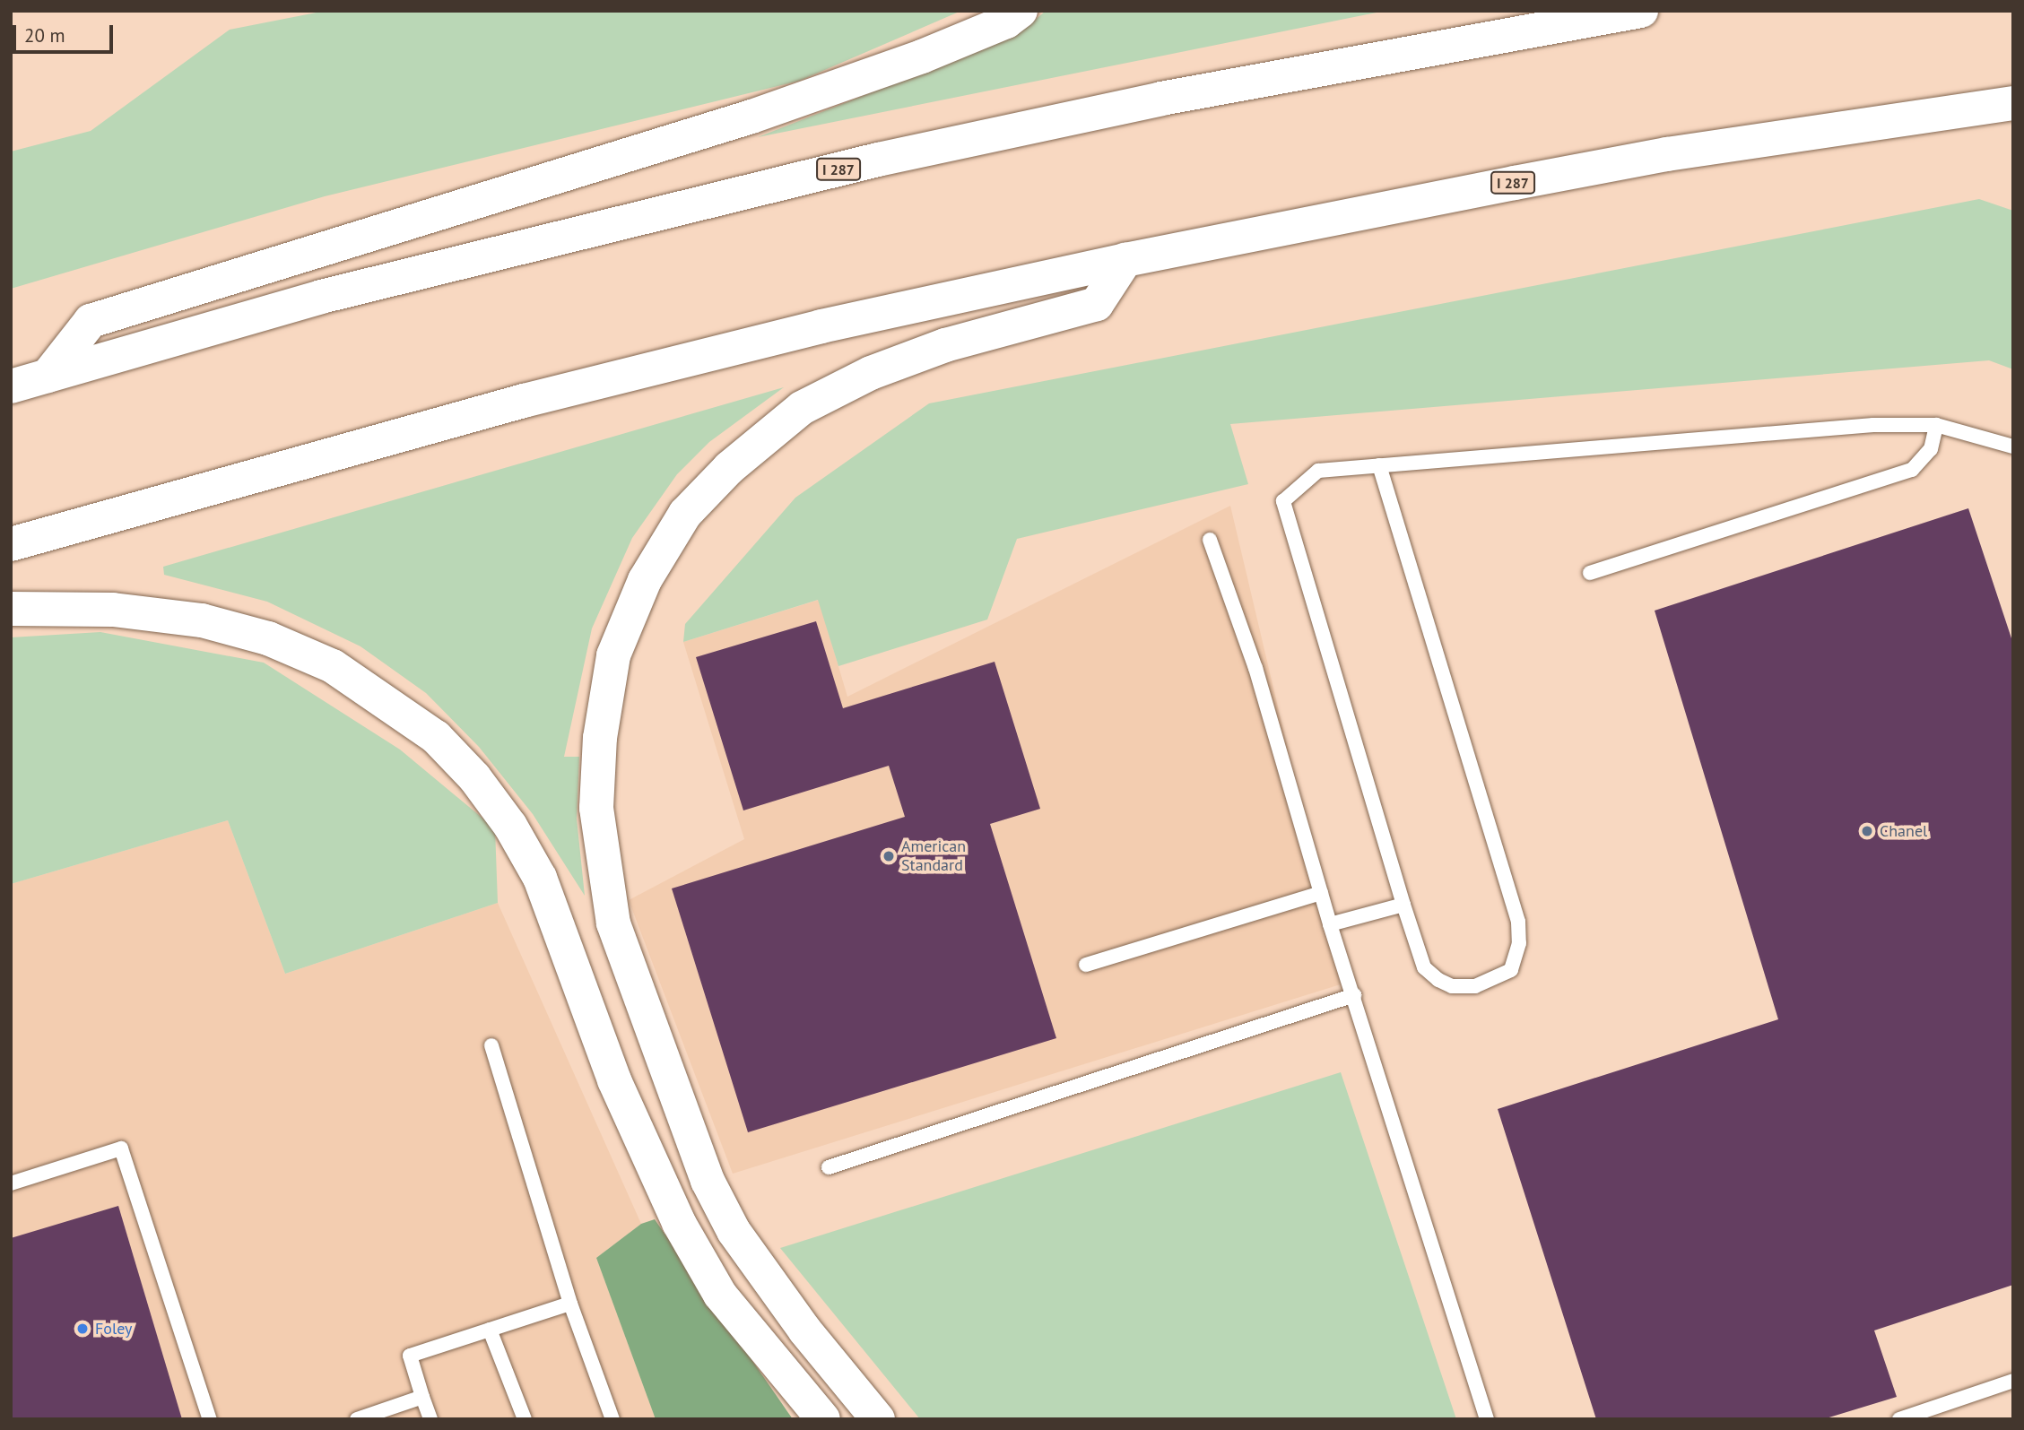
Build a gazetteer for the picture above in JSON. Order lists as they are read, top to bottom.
{
  "streets": {
    "highway": ["I 287"]
  },
  "places": ["Chanel", "American Standard", "Foley"],
  "scale_bar": "20 m"
}
